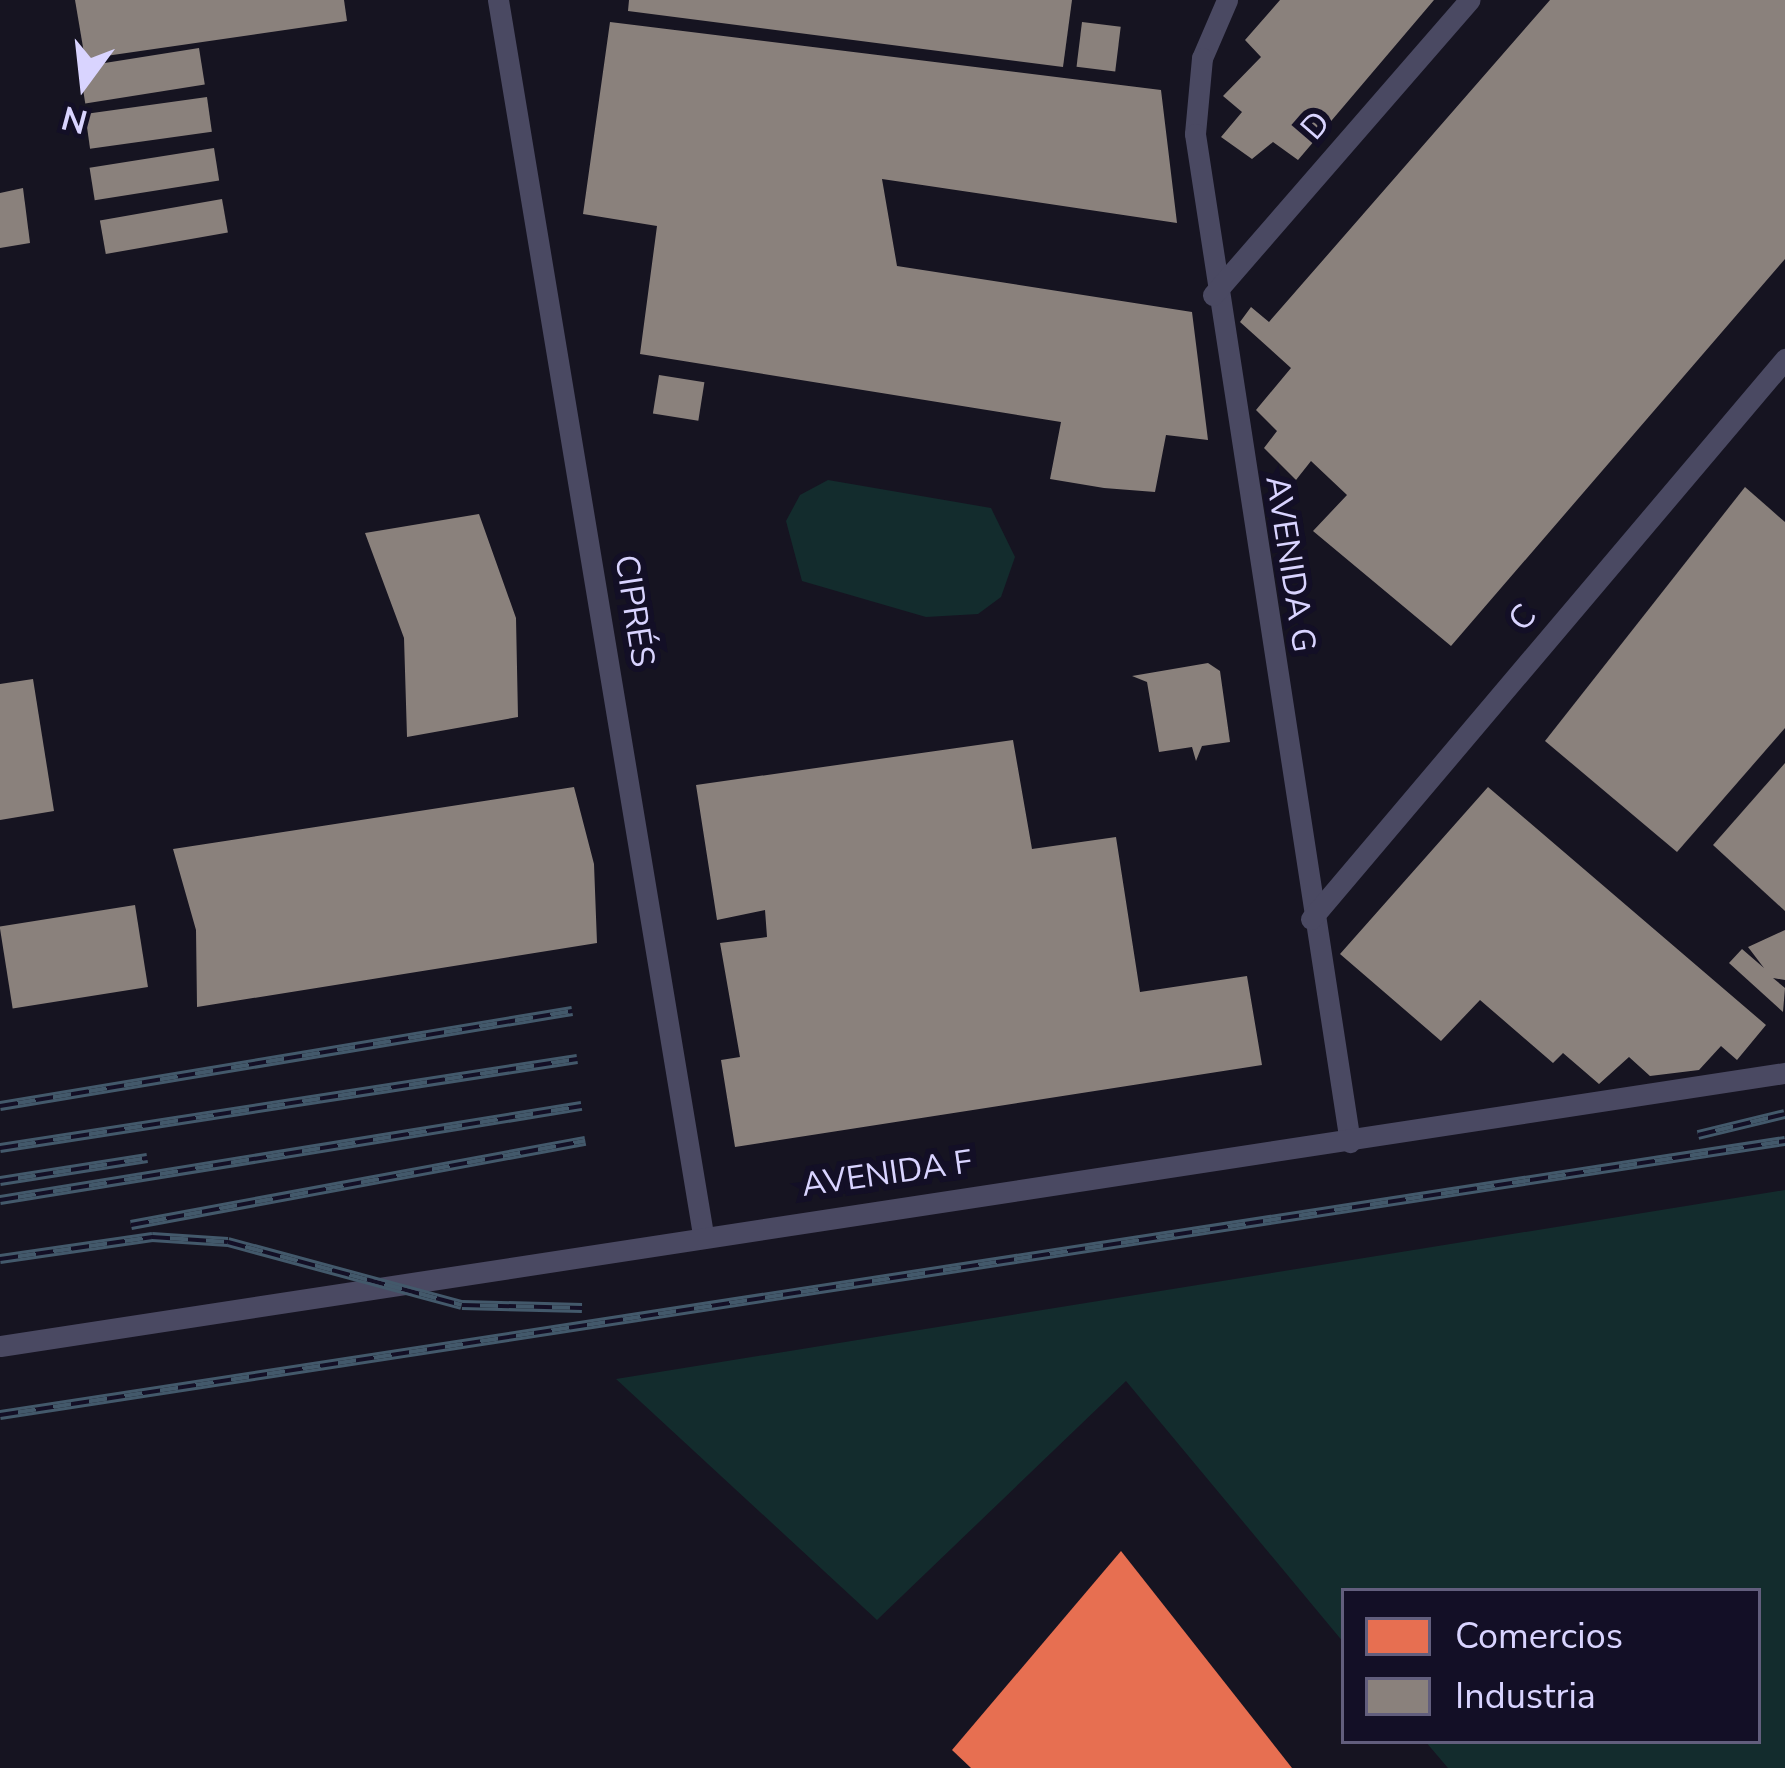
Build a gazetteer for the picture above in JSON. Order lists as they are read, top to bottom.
{
  "streets": {
    "street": [
      "D",
      "AVENIDA G",
      "CIPRÉS",
      "C",
      "AVENIDA F"
    ]
  },
  "crossings": [
    ["D", "AVENIDA G"],
    ["AVENIDA G", "C"],
    ["AVENIDA G", "AVENIDA F"],
    ["CIPRÉS", "AVENIDA F"]
  ],
  "legend": ["Comercios", "Industria"],
  "north": "bottom"
}
